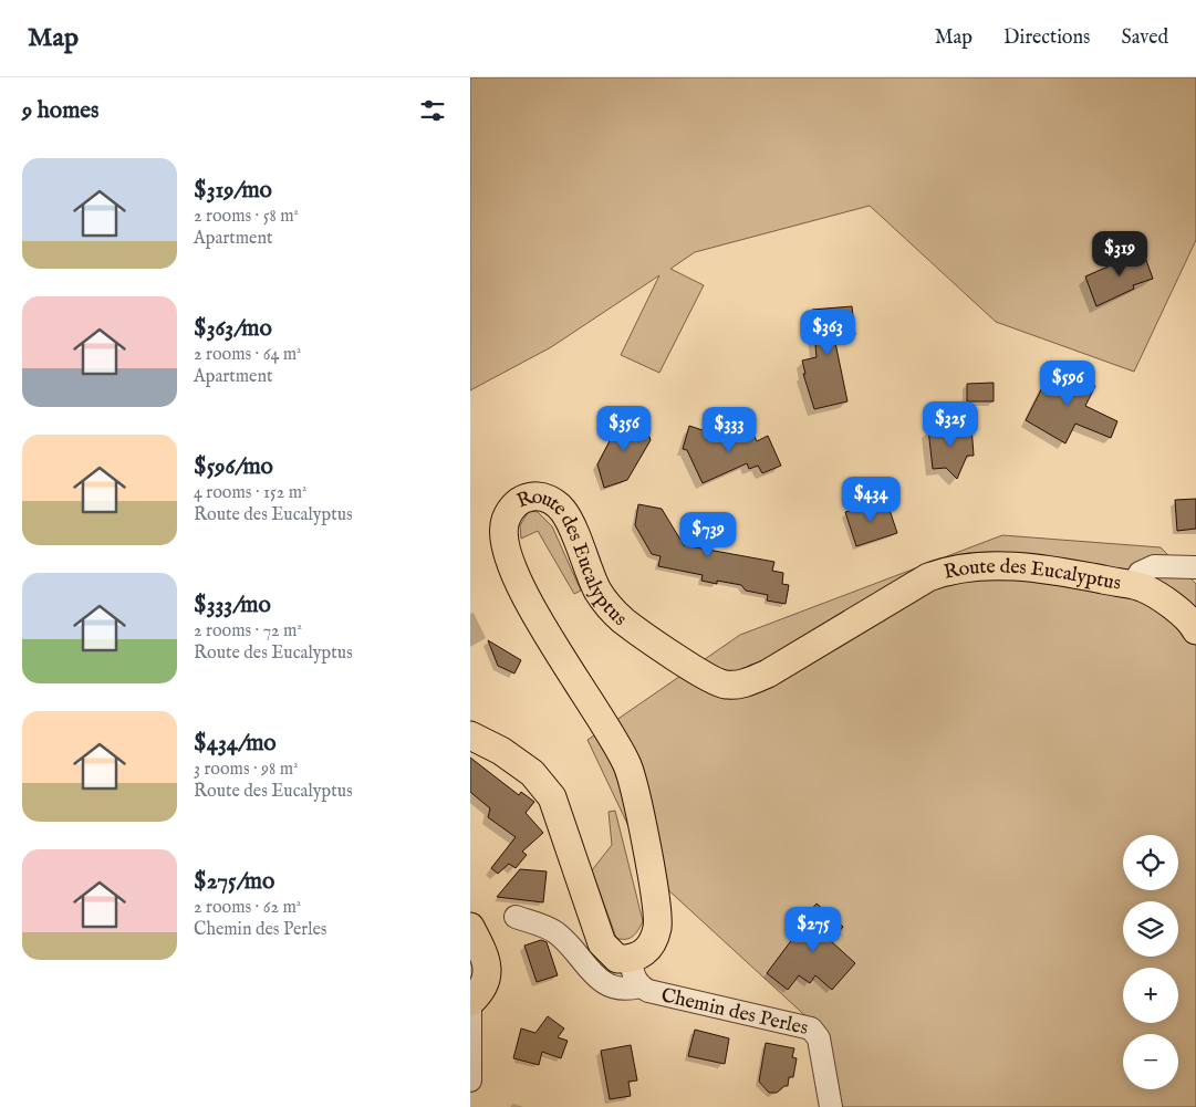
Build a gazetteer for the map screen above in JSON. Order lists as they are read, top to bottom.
{
  "streets": {
    "main road": ["Route des Eucalyptus"],
    "street": ["Chemin des Perles"]
  },
  "crossings": [
    ["Route des Eucalyptus", "Chemin des Perles"]
  ],
  "page": {
    "header": "Map",
    "nav": ["Map", "Directions", "Saved"],
    "heading": "9 homes",
    "list": [
      {
        "name": "$319/mo",
        "note": "2 rooms · 58 m² · Apartment"
      },
      {
        "name": "$363/mo",
        "note": "2 rooms · 64 m² · Apartment"
      },
      {
        "name": "$596/mo",
        "note": "4 rooms · 152 m² · Route des Eucalyptus"
      },
      {
        "name": "$333/mo",
        "note": "2 rooms · 72 m² · Route des Eucalyptus"
      },
      {
        "name": "$434/mo",
        "note": "3 rooms · 98 m² · Route des Eucalyptus"
      },
      {
        "name": "$275/mo",
        "note": "2 rooms · 62 m² · Chemin des Perles"
      }
    ],
    "price": [
      "$319",
      "$363",
      "$596",
      "$325",
      "$356",
      "$333",
      "$434",
      "$739",
      "$275"
    ],
    "map_buttons": ["+", "−"]
  }
}
